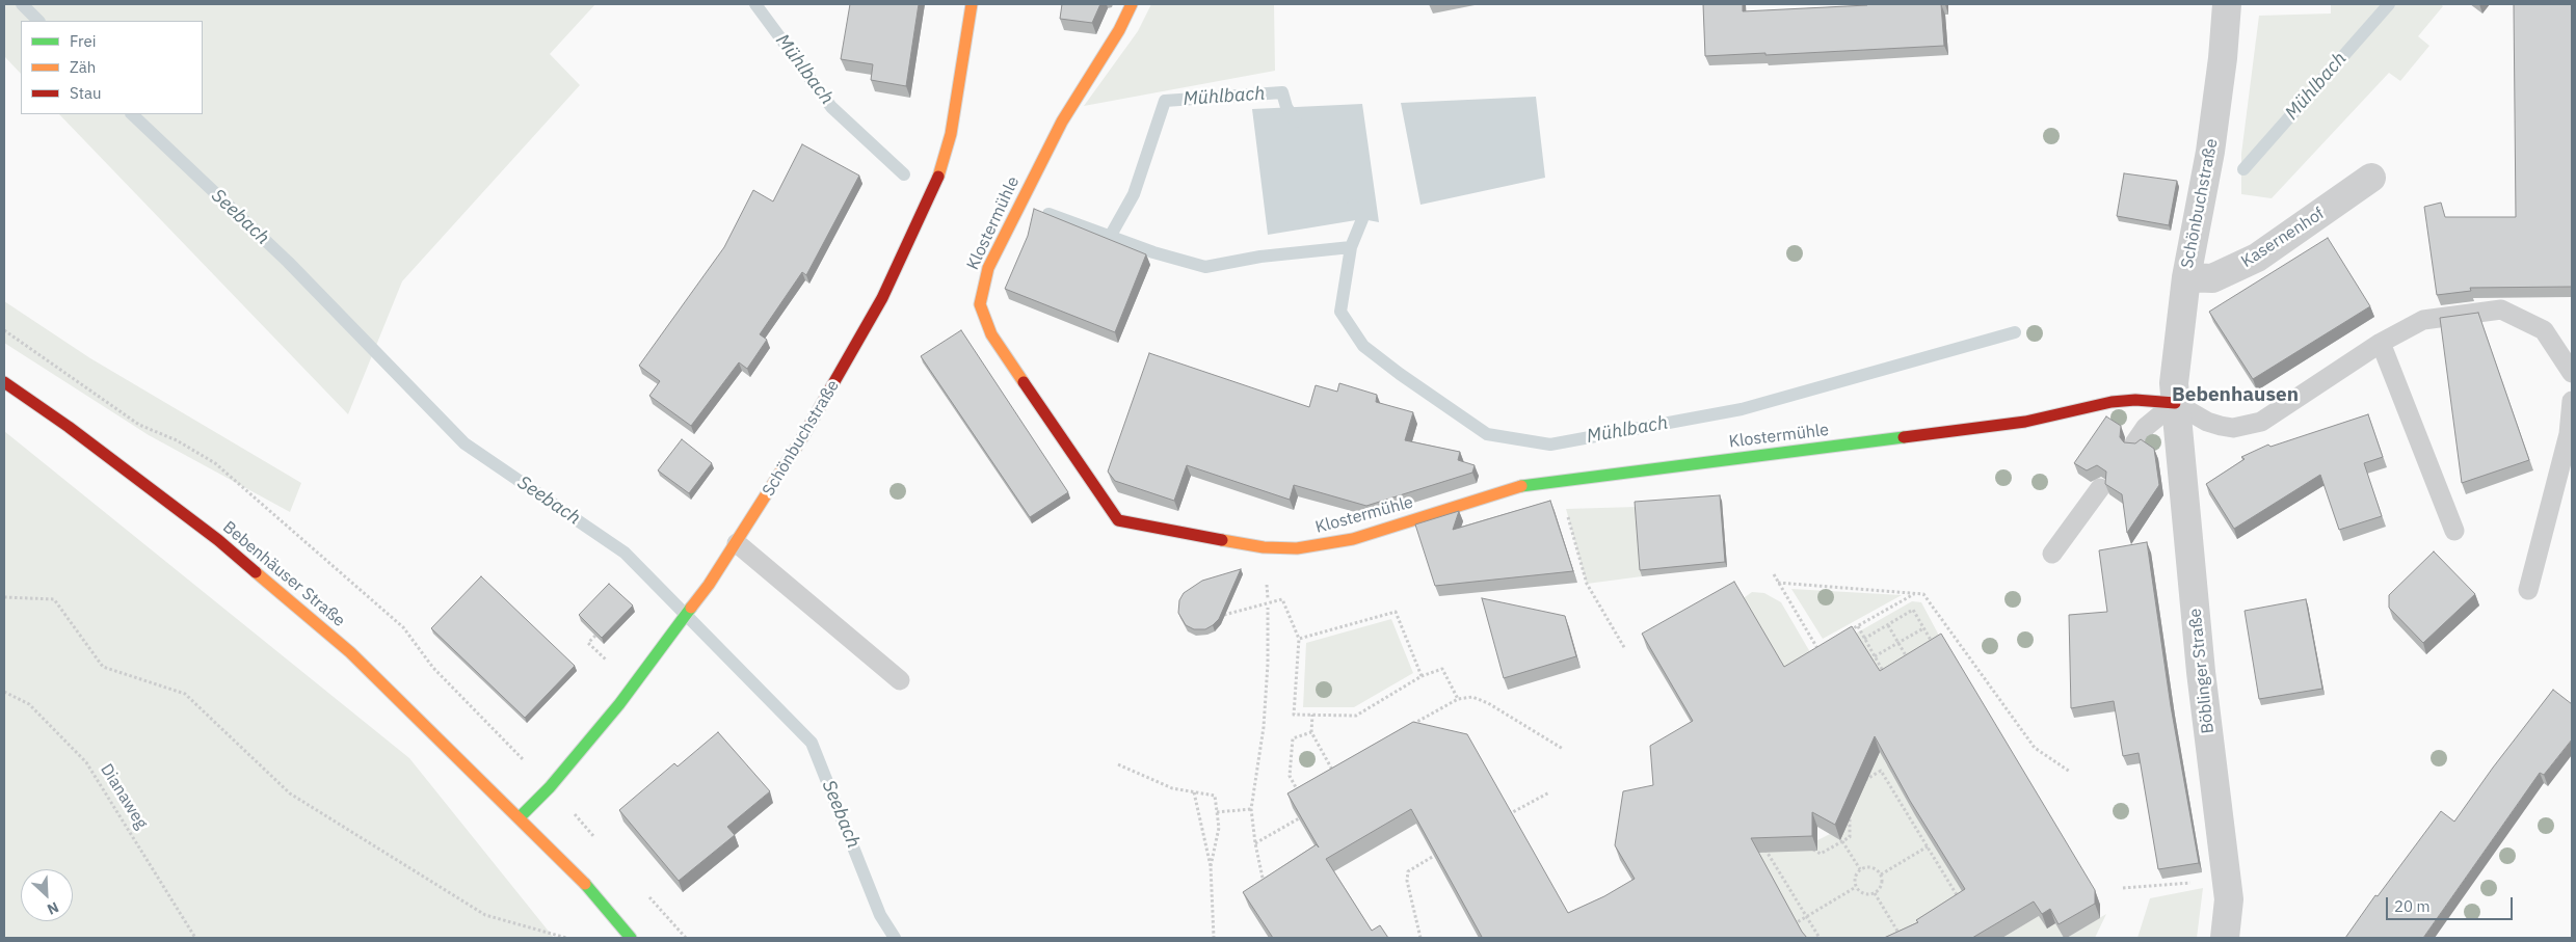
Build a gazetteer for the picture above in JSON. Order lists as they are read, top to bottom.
{
  "streets": {
    "street": [
      "Schönbuchstraße",
      "Klostermühle",
      "Kasernenhof",
      "Bebenhäuser Straße",
      "Böblinger Straße"
    ],
    "path": ["Dianaweg"]
  },
  "crossings": [
    ["Schönbuchstraße", "Klostermühle"],
    ["Schönbuchstraße", "Kasernenhof"],
    ["Schönbuchstraße", "Bebenhäuser Straße"],
    ["Schönbuchstraße", "Böblinger Straße"],
    ["Klostermühle", "Böblinger Straße"]
  ],
  "districts": ["Bebenhausen"],
  "water": ["Mühlbach", "Seebach"],
  "legend": ["Frei", "Zäh", "Stau"],
  "scale_bar": "20 m",
  "north": "bottom right"
}
